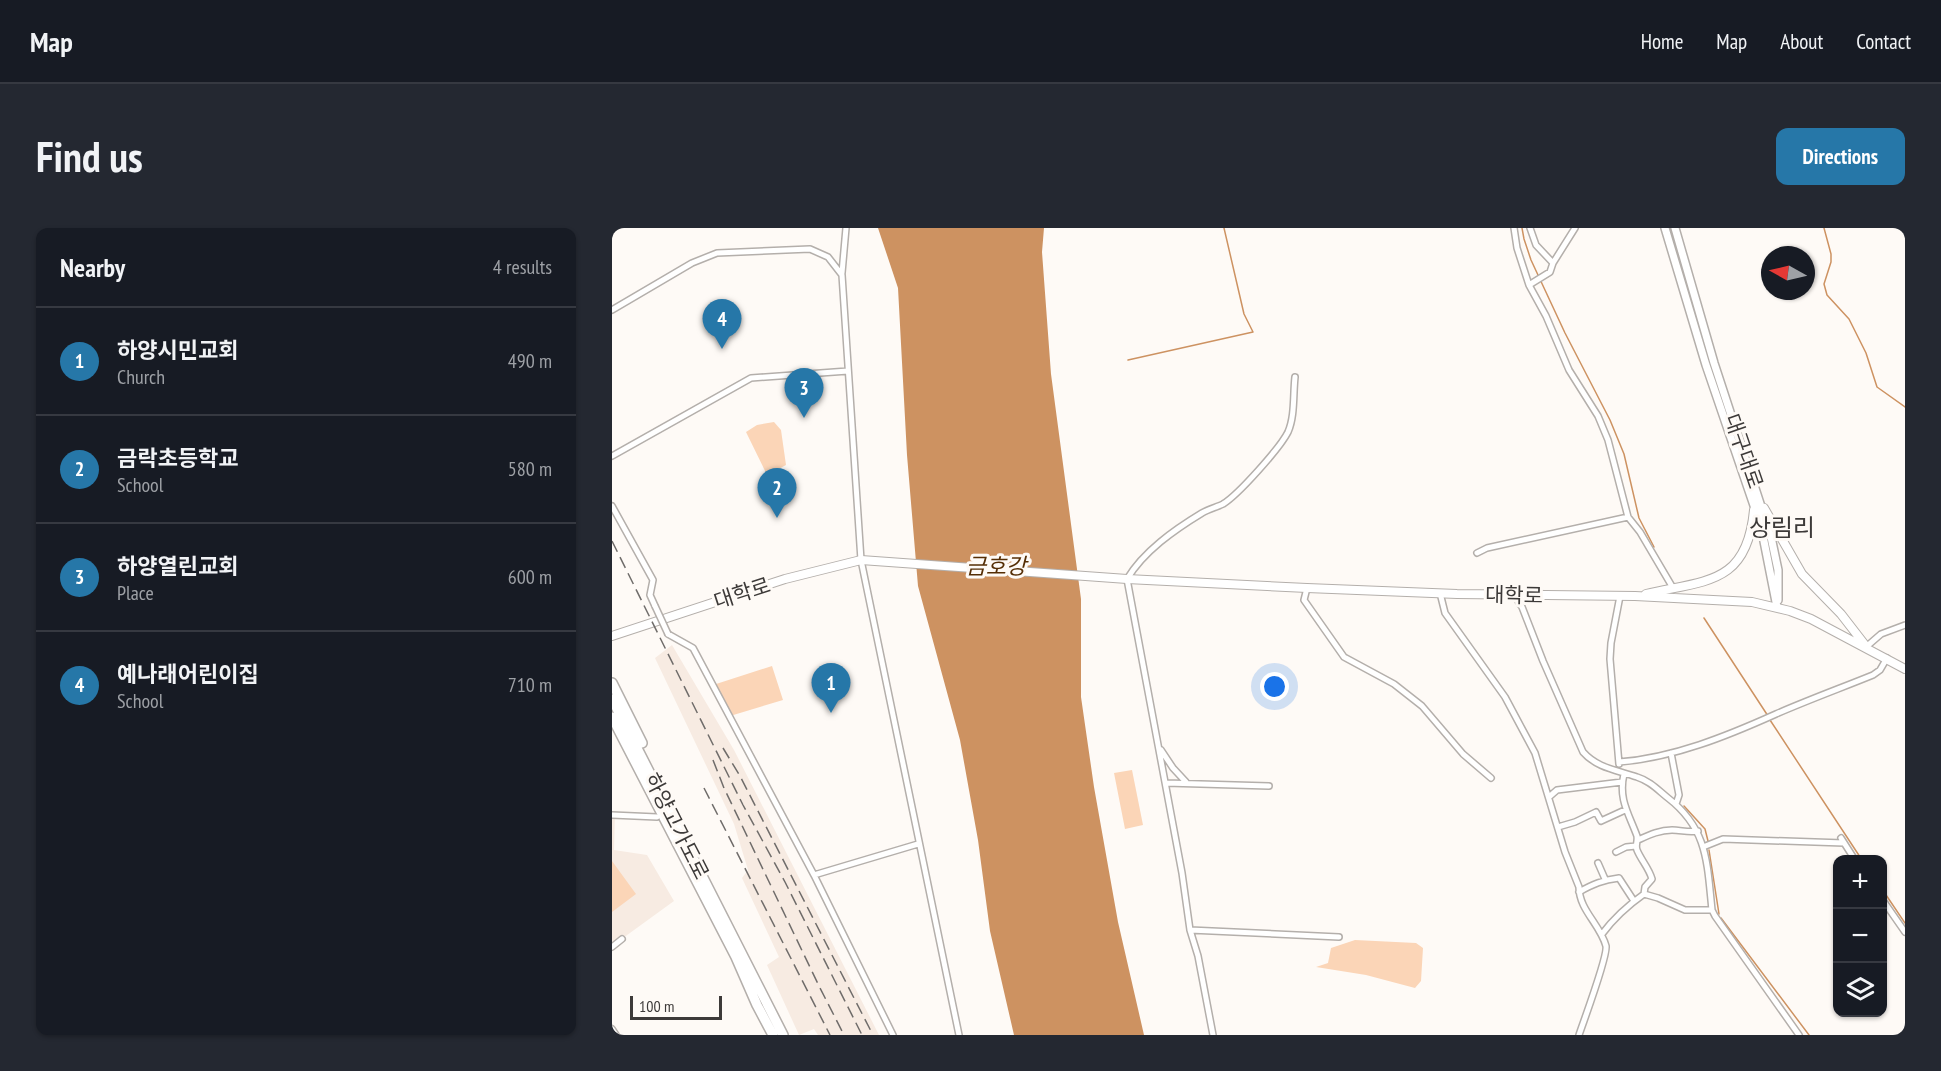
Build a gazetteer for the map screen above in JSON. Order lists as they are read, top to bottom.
{
  "streets": {
    "main road": ["대학로", "하양고가도로"],
    "street": ["대구대로"]
  },
  "crossings": [
    ["대구대로", "대학로"]
  ],
  "districts": ["상림리"],
  "water": ["금호강"],
  "scale_bar": "100 m",
  "north": "left",
  "page": {
    "header": "Map",
    "nav": [
      "Home",
      "Map",
      "About",
      "Contact"
    ],
    "buttons": "Directions",
    "title": "Find us",
    "heading": ["Nearby", "4 results"],
    "pins": [
      "4",
      "3",
      "2",
      "1"
    ],
    "list": [
      {
        "mark": "1",
        "name": "하양시민교회",
        "note": "Church",
        "value": "490 m"
      },
      {
        "mark": "2",
        "name": "금락초등학교",
        "note": "School",
        "value": "580 m"
      },
      {
        "mark": "3",
        "name": "하양열린교회",
        "note": "Place",
        "value": "600 m"
      },
      {
        "mark": "4",
        "name": "예나래어린이집",
        "note": "School",
        "value": "710 m"
      }
    ],
    "map_buttons": ["+", "−"],
    "scale": "100 m"
  }
}
